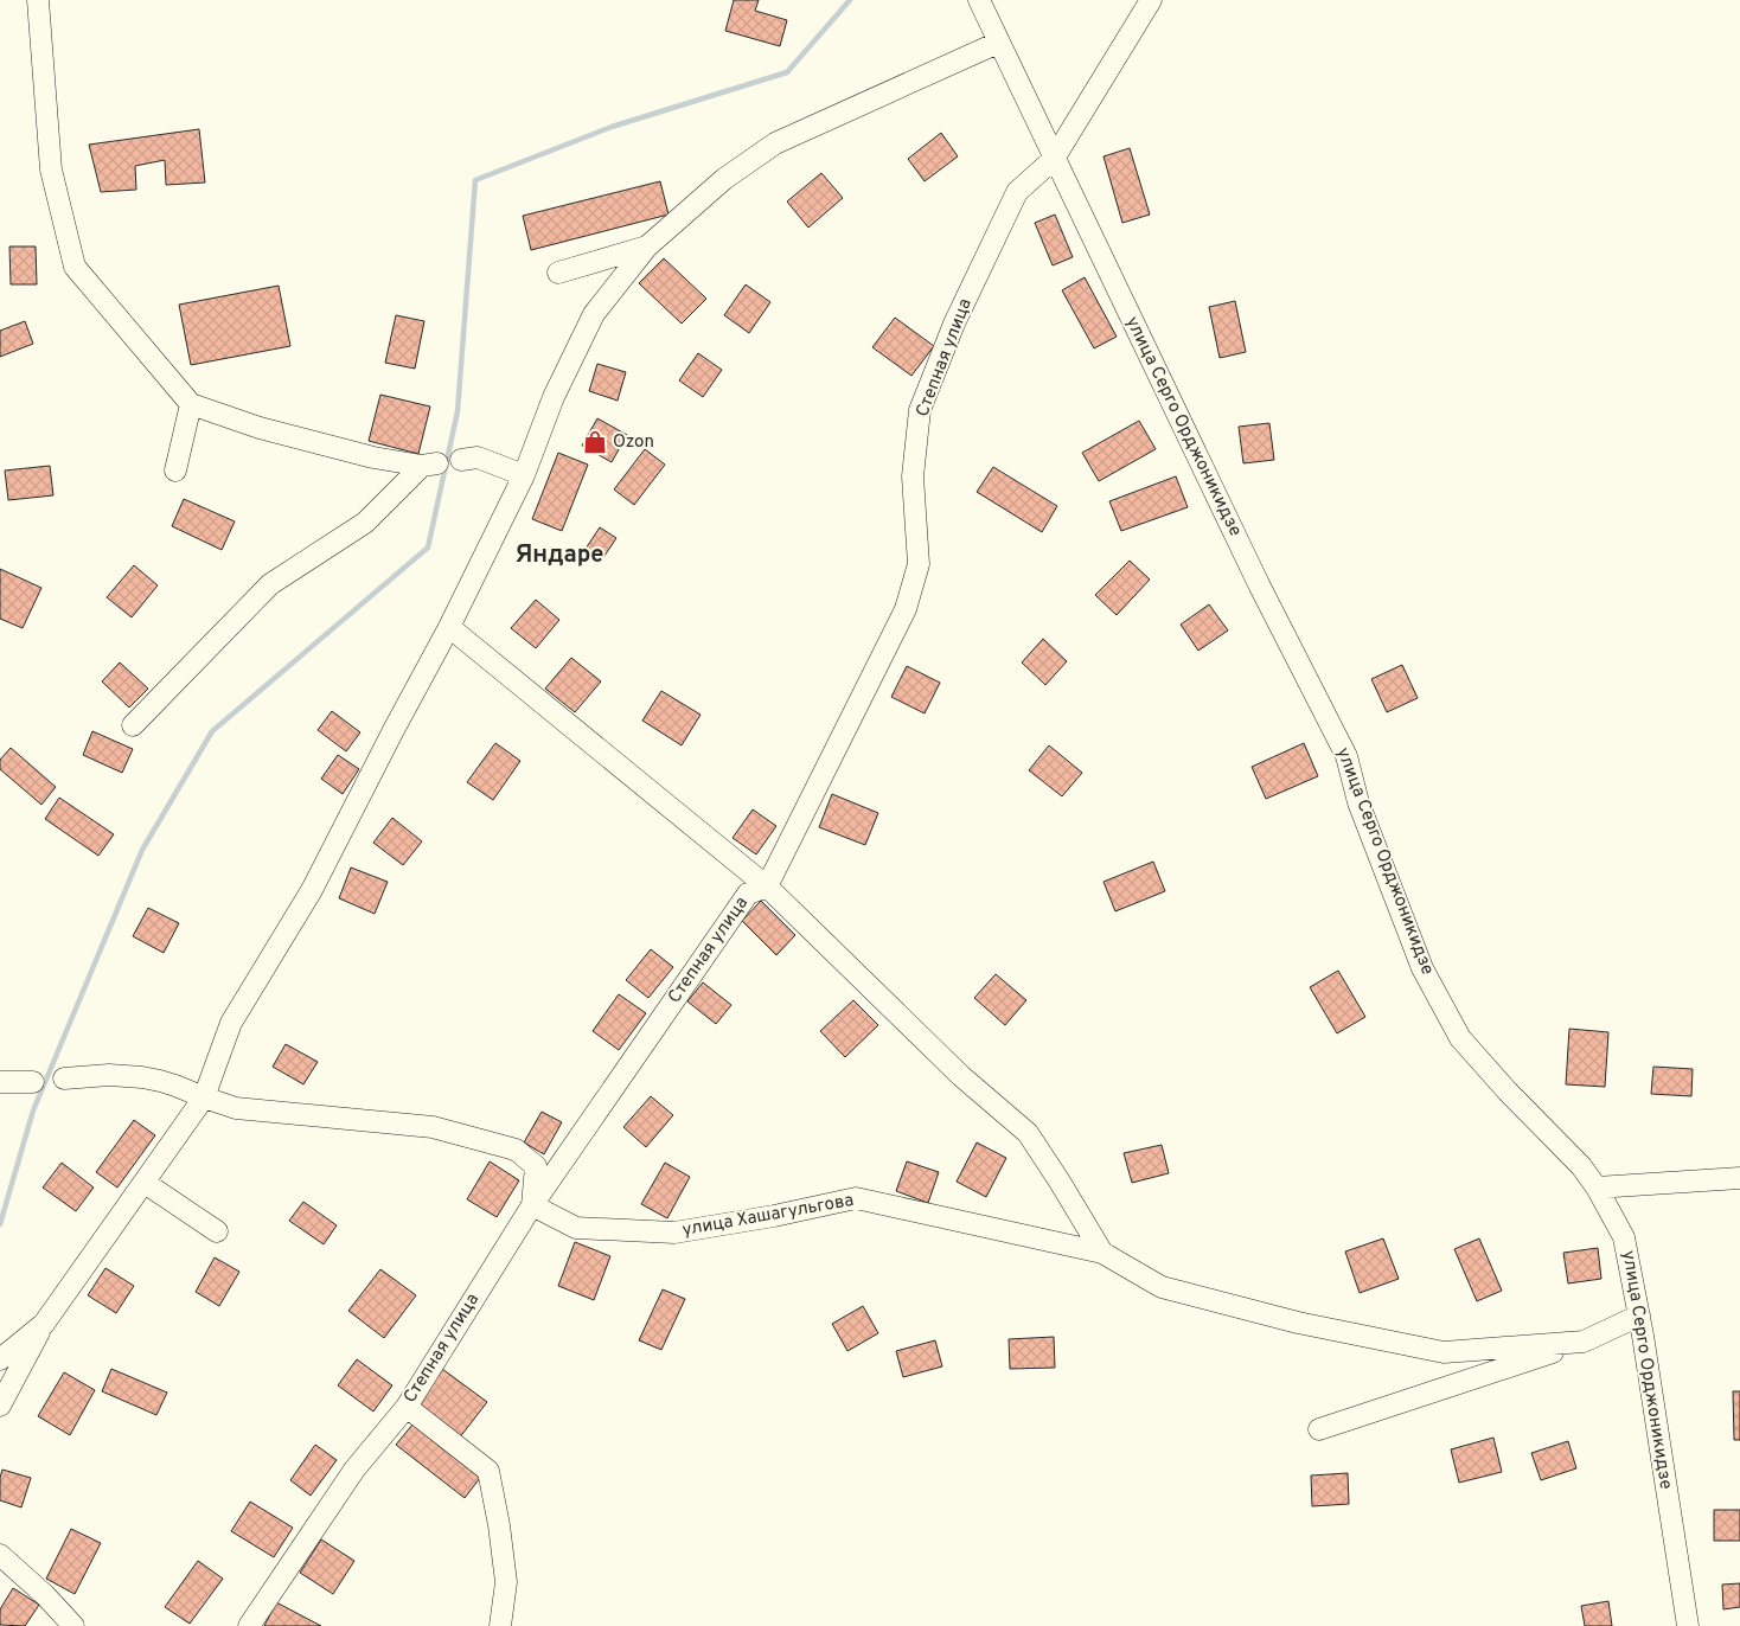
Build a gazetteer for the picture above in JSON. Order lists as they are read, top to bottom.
{
  "streets": {
    "street": ["Степная улица", "улица Серго Орджоникидзе", "улица Хашагульгова"]
  },
  "crossings": [
    ["Степная улица", "улица Серго Орджоникидзе"],
    ["Степная улица", "улица Хашагульгова"]
  ],
  "districts": ["Яндаре"],
  "places": {
    "shop": ["Ozon"]
  }
}
